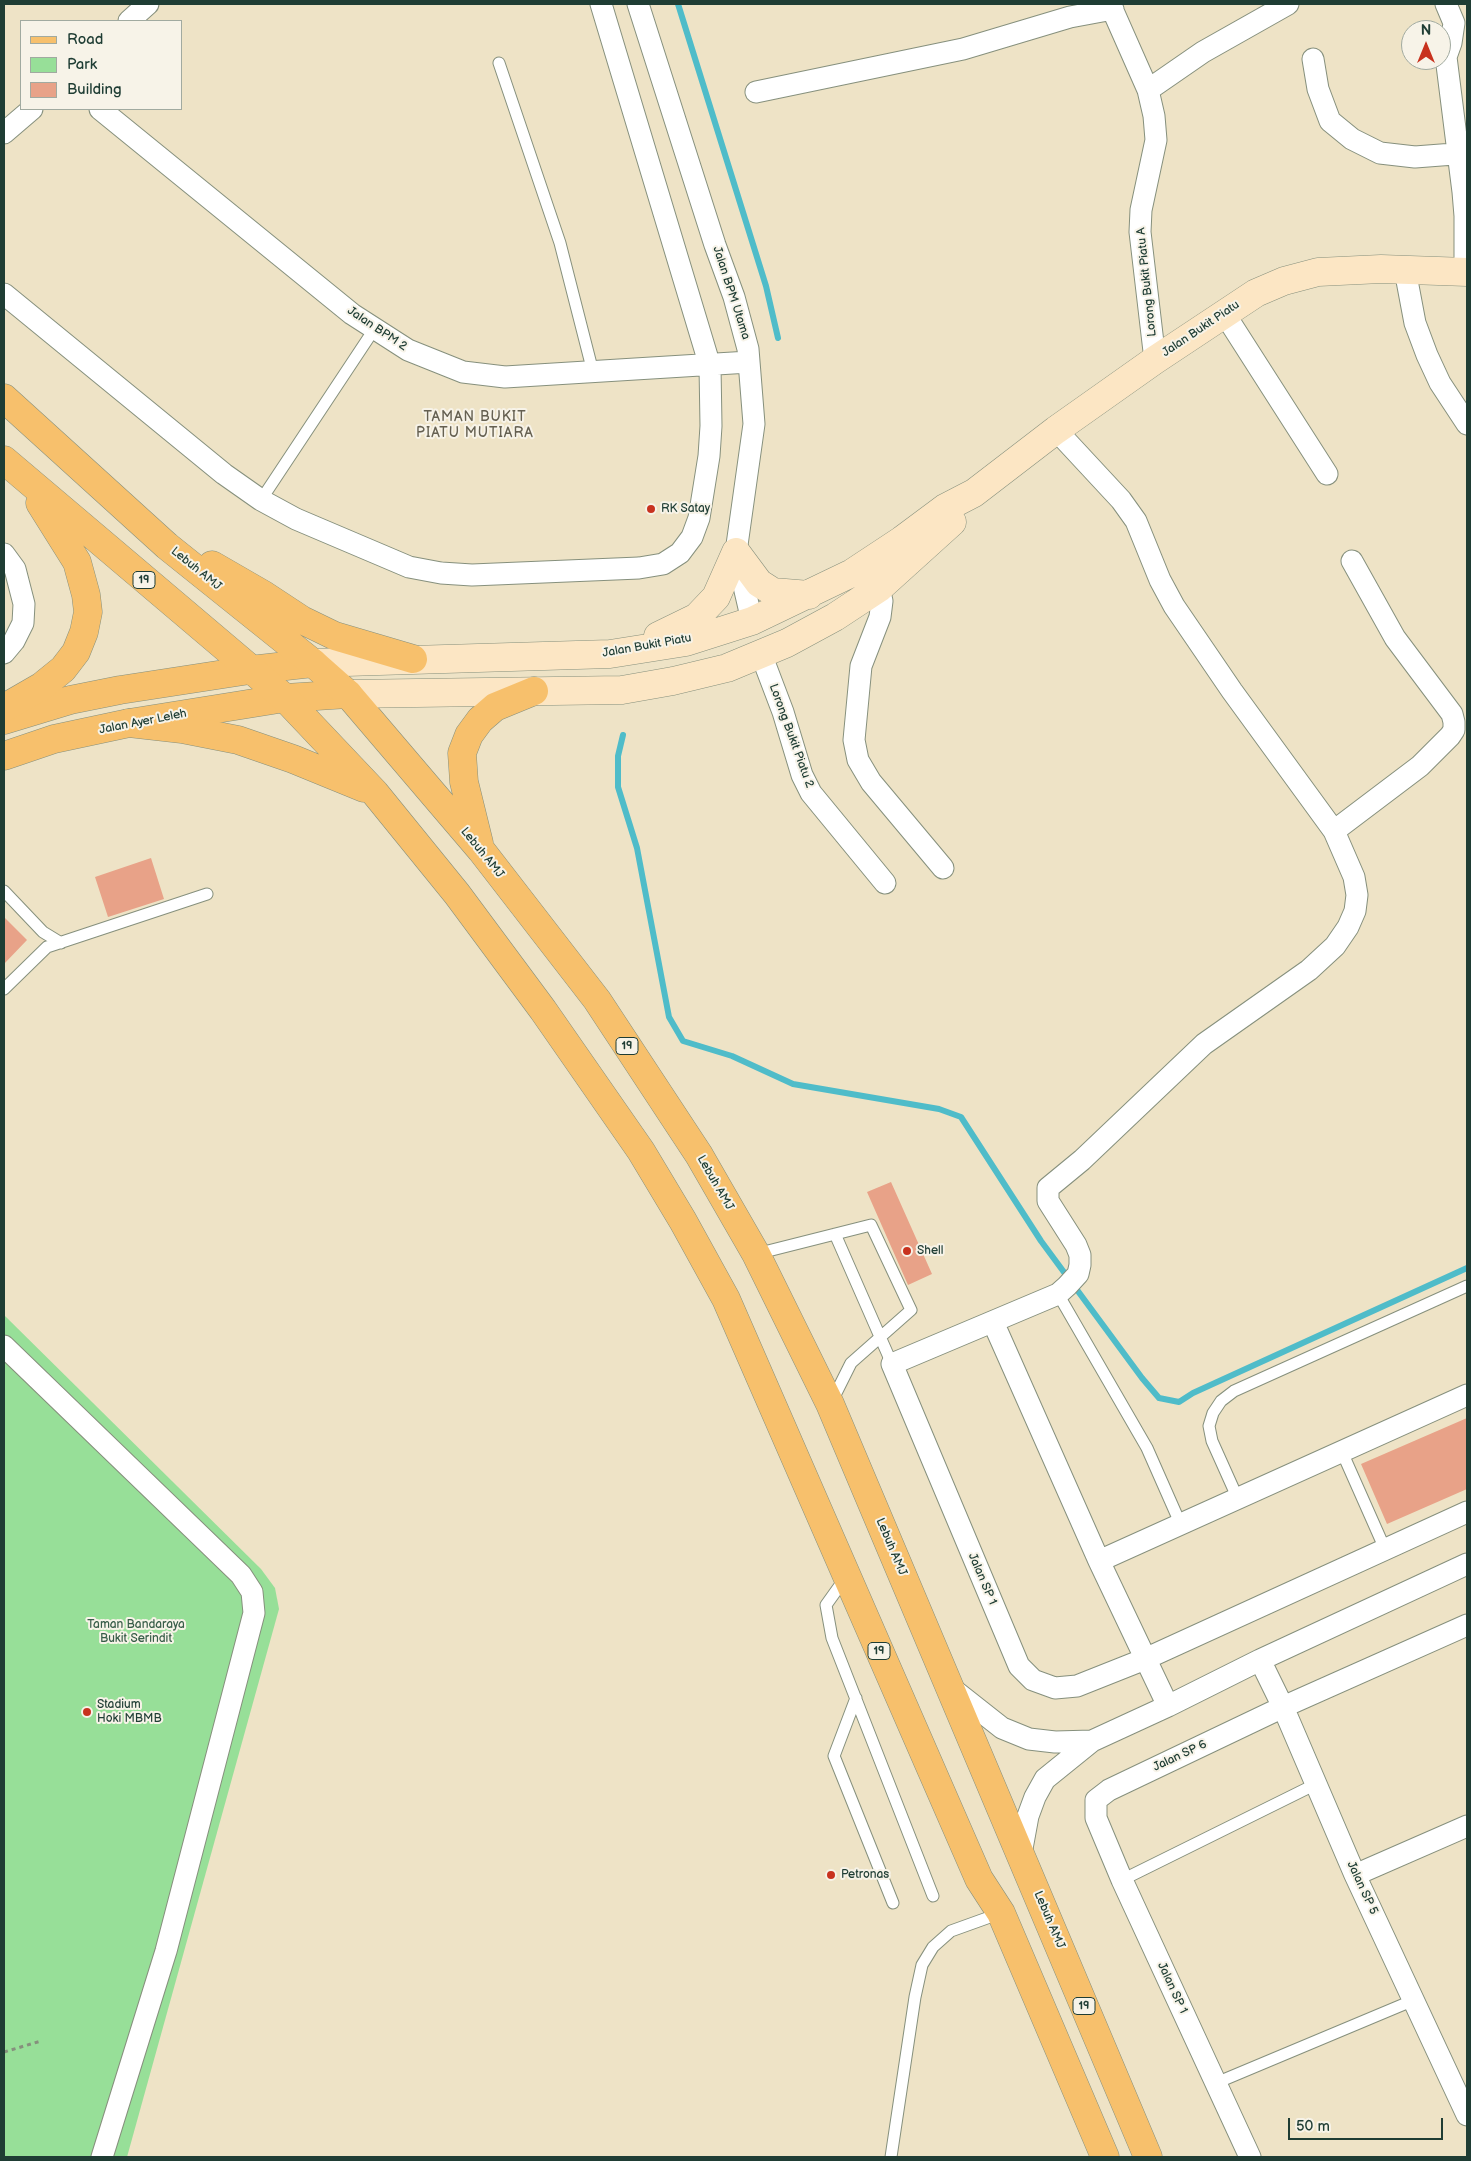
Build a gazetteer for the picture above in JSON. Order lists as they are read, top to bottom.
{
  "streets": {
    "main road": [
      "Jalan Bukit Piatu",
      "Lebuh AMJ",
      "19",
      "Jalan Ayer Leleh"
    ],
    "street": [
      "Lorong Bukit Piatu A",
      "Jalan BPM Utama",
      "Jalan BPM 2",
      "Lorong Bukit Piatu 2",
      "Jalan SP 1",
      "Jalan SP 6",
      "Jalan SP 5"
    ]
  },
  "crossings": [
    ["Lorong Bukit Piatu A", "Jalan Bukit Piatu"],
    ["Jalan BPM Utama", "Jalan BPM 2"],
    ["Jalan BPM Utama", "Jalan Bukit Piatu"],
    ["Jalan Bukit Piatu", "Lebuh AMJ"],
    ["Jalan Bukit Piatu", "Jalan Ayer Leleh"],
    ["Jalan Bukit Piatu", "Lorong Bukit Piatu 2"],
    ["Lebuh AMJ", "Jalan Ayer Leleh"],
    ["19", "Jalan Ayer Leleh"],
    ["Jalan SP 1", "Jalan SP 6"],
    ["Jalan SP 6", "Jalan SP 5"]
  ],
  "districts": ["TAMAN BUKIT PIATU MUTIARA"],
  "parks": ["Taman Bandaraya Bukit Serindit"],
  "places": [
    "RK Satay",
    "Shell",
    "Stadium Hoki MBMB",
    "Petronas"
  ],
  "legend": ["Road", "Park", "Building"],
  "scale_bar": "50 m",
  "north": "top"
}
